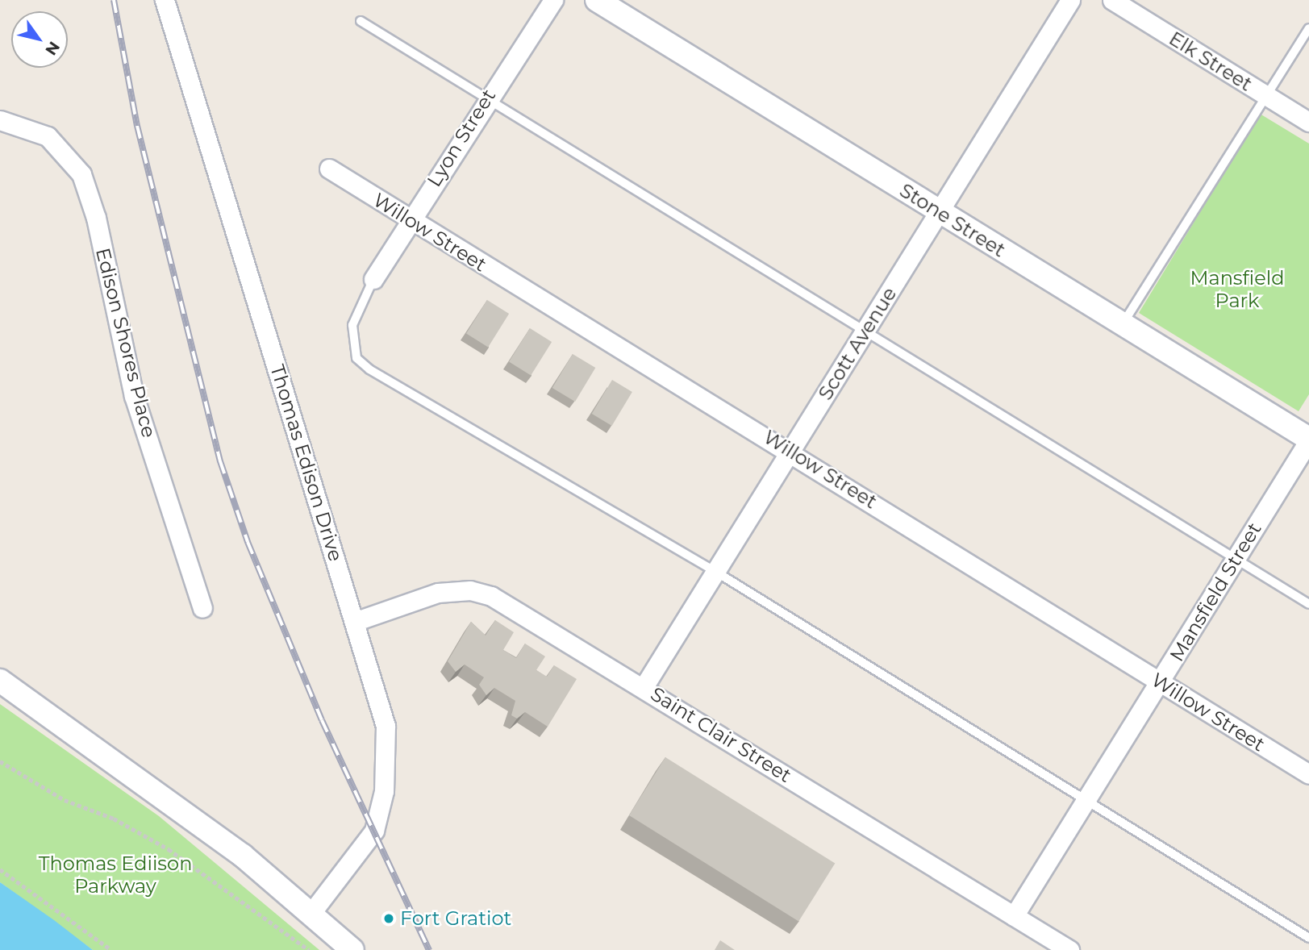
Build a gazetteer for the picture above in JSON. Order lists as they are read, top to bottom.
{
  "streets": {
    "street": [
      "Elk Street",
      "Lyon Street",
      "Stone Street",
      "Willow Street",
      "Edison Shores Place",
      "Scott Avenue",
      "Thomas Edison Drive",
      "Mansfield Street",
      "Saint Clair Street"
    ]
  },
  "crossings": [
    ["Lyon Street", "Willow Street"],
    ["Stone Street", "Scott Avenue"],
    ["Stone Street", "Mansfield Street"],
    ["Willow Street", "Scott Avenue"],
    ["Willow Street", "Mansfield Street"],
    ["Scott Avenue", "Saint Clair Street"],
    ["Thomas Edison Drive", "Saint Clair Street"],
    ["Mansfield Street", "Saint Clair Street"]
  ],
  "parks": ["Mansfield Park", "Thomas Ediison Parkway"],
  "places": ["Fort Gratiot"],
  "north": "bottom right"
}
